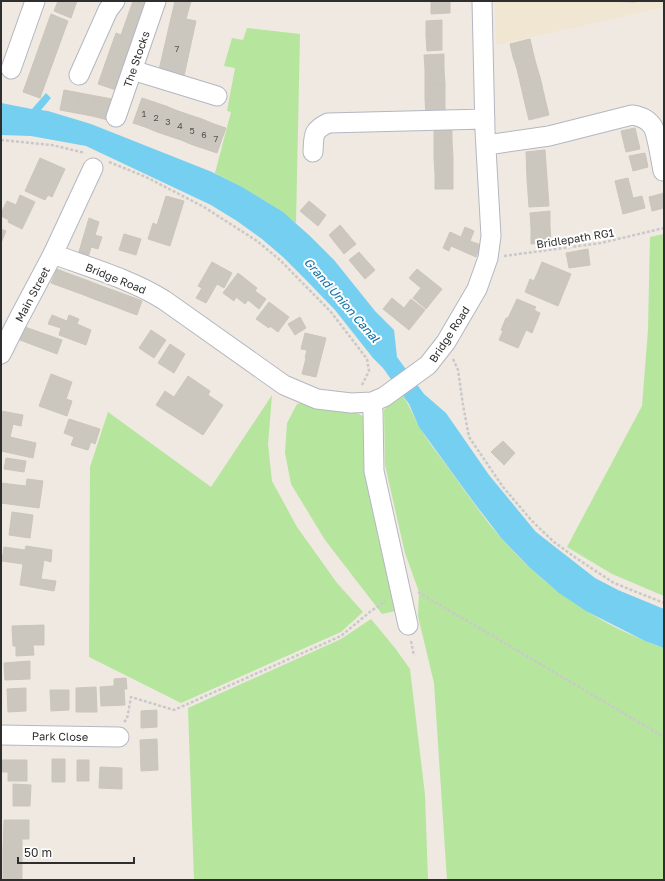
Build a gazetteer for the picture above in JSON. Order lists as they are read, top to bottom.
{
  "streets": {
    "street": [
      "The Stocks",
      "Bridge Road",
      "Main Street",
      "Park Close"
    ],
    "path": ["Bridlepath RG1"]
  },
  "crossings": [
    ["Bridlepath RG1", "Bridge Road"],
    ["Bridge Road", "Main Street"]
  ],
  "water": ["Grand Union Canal"],
  "house_numbers": [
    "7",
    "1",
    "2",
    "3",
    "4",
    "5",
    "6",
    "7"
  ],
  "scale_bar": "50 m"
}
